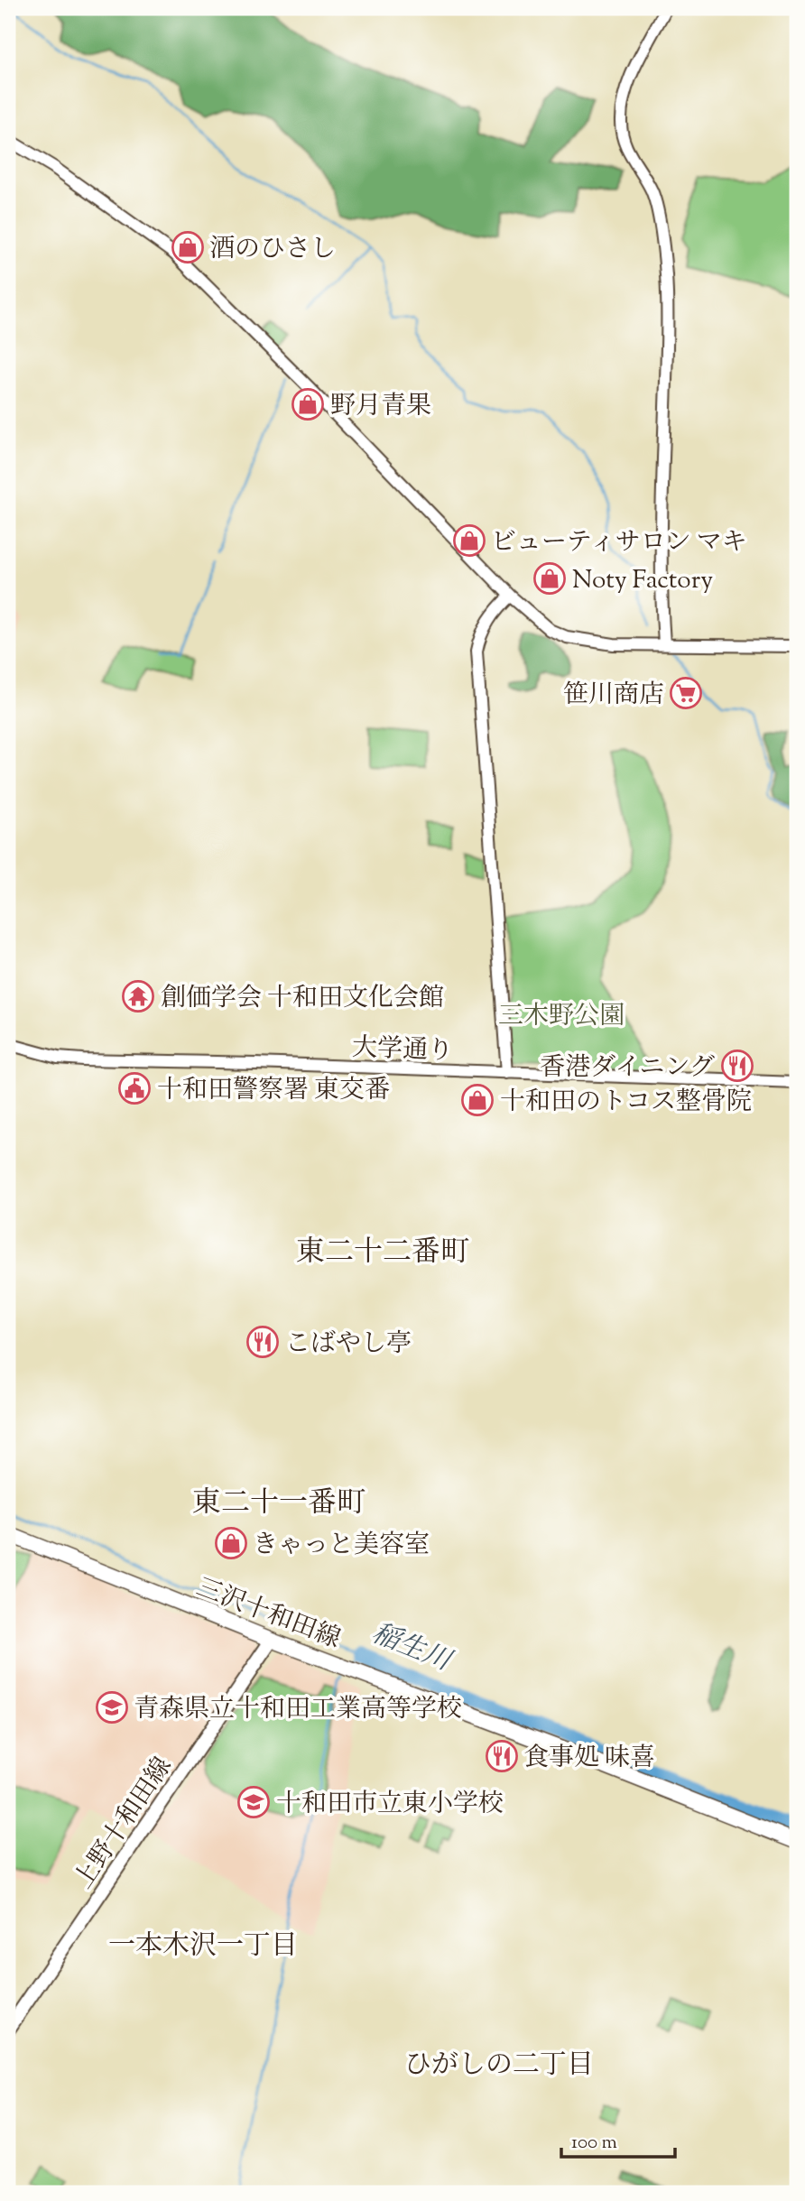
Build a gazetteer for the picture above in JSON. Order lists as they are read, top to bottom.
{
  "streets": {
    "main road": ["三沢十和田線", "上野十和田線"],
    "street": ["大学通り"]
  },
  "crossings": [
    ["三沢十和田線", "上野十和田線"]
  ],
  "districts": [
    "東二十二番町",
    "東二十一番町",
    "一本木沢一丁目",
    "ひがしの二丁目"
  ],
  "water": ["稲生川"],
  "parks": ["三木野公園"],
  "places": {
    "shop": [
      "酒のひさし",
      "野月青果",
      "ビューティサロン マキ",
      "Noty Factory",
      "十和田のトコス整骨院",
      "きゃっと美容室"
    ],
    "supermarket": ["笹川商店"],
    "temple": ["創価学会 十和田文化会館"],
    "restaurant": ["香港ダイニング", "こばやし亭", "食事処 味喜"],
    "public building": ["十和田警察署 東交番"],
    "school or university": ["青森県立十和田工業高等学校", "十和田市立東小学校"]
  },
  "scale_bar": "100 m"
}
